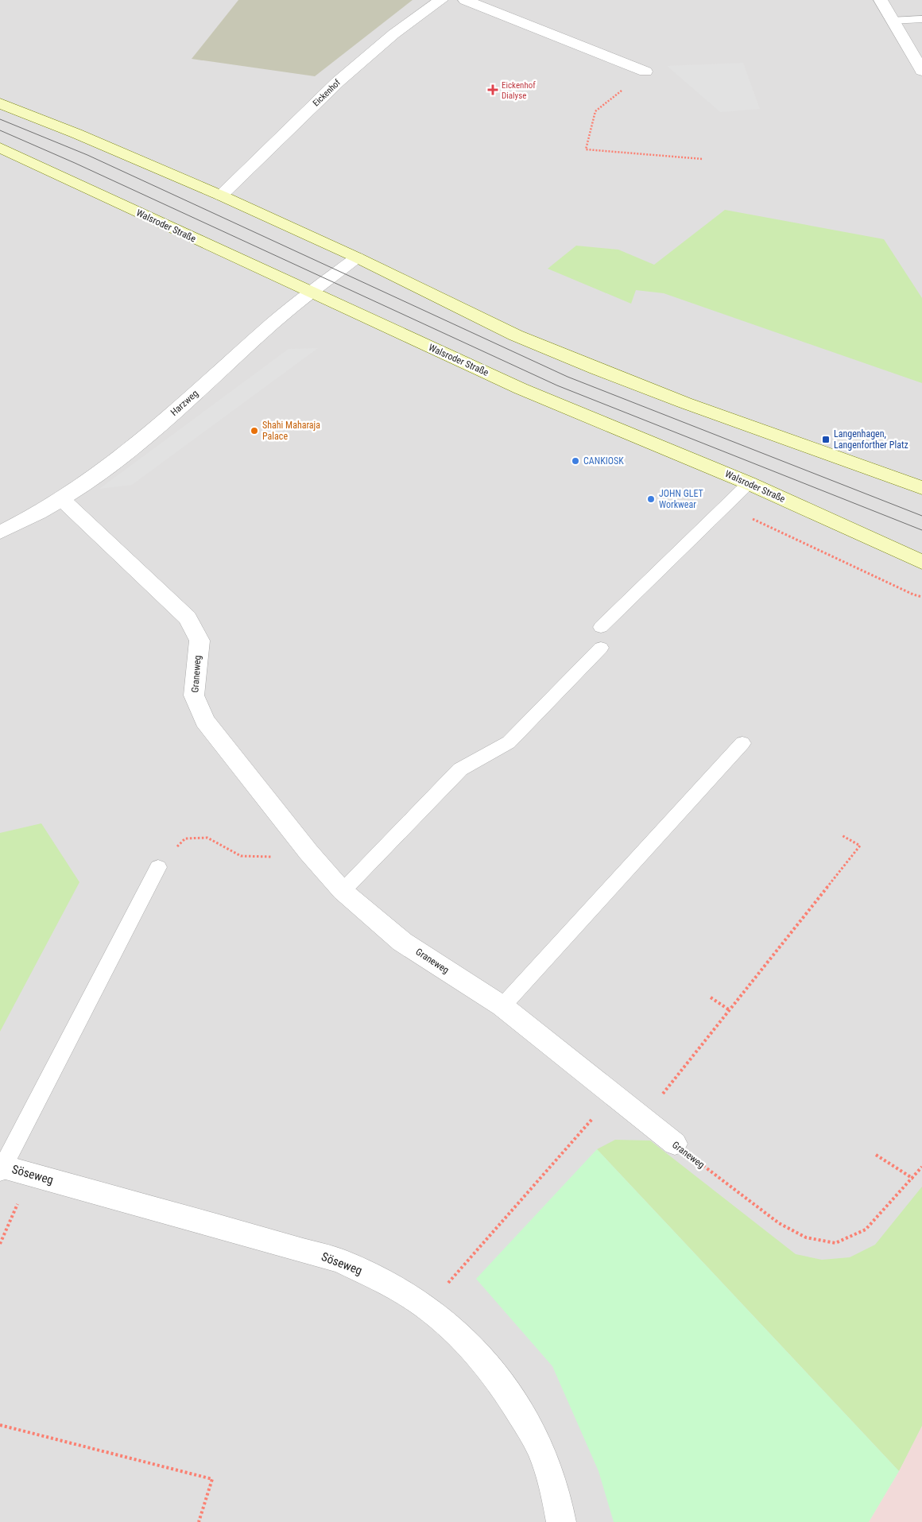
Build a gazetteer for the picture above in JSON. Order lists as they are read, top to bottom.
{
  "streets": {
    "main road": ["Walsroder Straße"],
    "street": [
      "Eickenhof",
      "Harzweg",
      "Graneweg",
      "Söseweg"
    ]
  },
  "crossings": [
    ["Walsroder Straße", "Harzweg"],
    ["Harzweg", "Graneweg"]
  ],
  "places": {
    "health": ["Eickenhof Dialyse"],
    "other": ["Shahi Maharaja Palace", "CANKIOSK", "JOHN GLET Workwear"],
    "transit": ["Langenhagen, Langenforther Platz"]
  }
}
